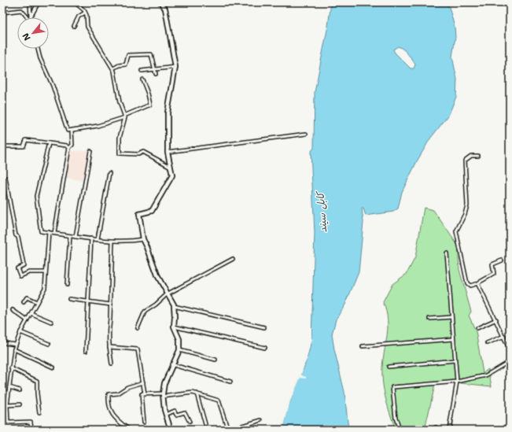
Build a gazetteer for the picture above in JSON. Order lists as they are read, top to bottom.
{
  "water": ["کابل سيند"],
  "north": "bottom left"
}
